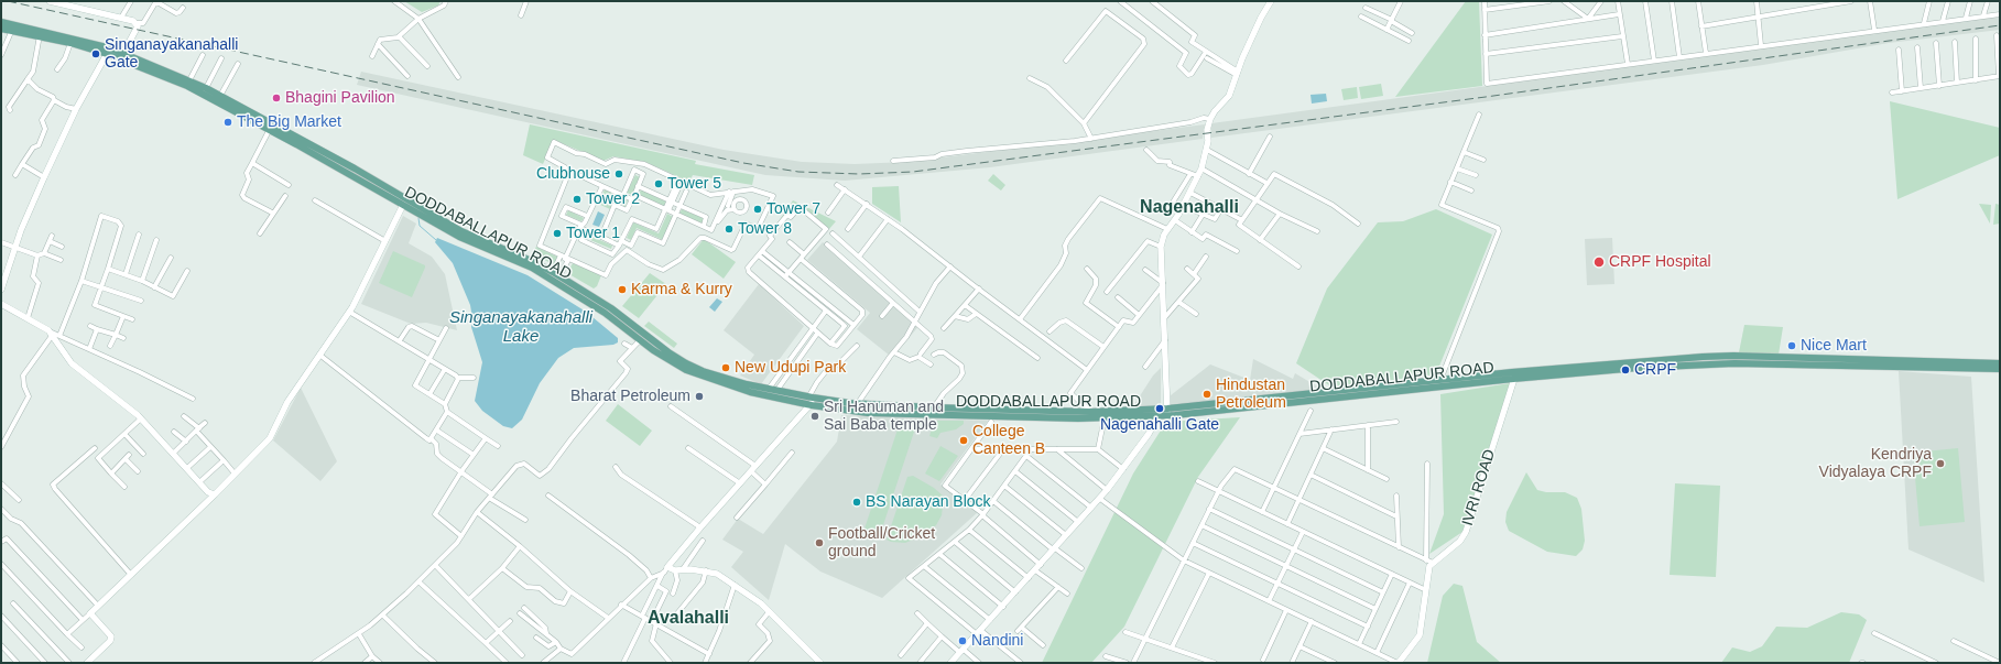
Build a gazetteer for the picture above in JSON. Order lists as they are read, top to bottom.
{
  "streets": {
    "main road": ["DODDABALLAPUR ROAD"],
    "street": ["IVRI ROAD"]
  },
  "crossings": [
    ["DODDABALLAPUR ROAD", "IVRI ROAD"]
  ],
  "districts": ["Nagenahalli", "Avalahalli"],
  "water": ["Singanayakanahalli Lake"],
  "places": [
    "Singanayakanahalli Gate",
    "Bhagini Pavilion",
    "The Big Market",
    "Clubhouse",
    "Tower 5",
    "Tower 2",
    "Tower 7",
    "Tower 8",
    "Tower 1",
    "CRPF Hospital",
    "Karma & Kurry",
    "Nice Mart",
    "New Udupi Park",
    "CRPF",
    "Hindustan Petroleum",
    "Bharat Petroleum",
    "Nagenahalli Gate",
    "Sri Hanuman and Sai Baba temple",
    "College Canteen B",
    "Kendriya Vidyalaya CRPF",
    "BS Narayan Block",
    "Football/Cricket ground",
    "Nandini"
  ]
}
